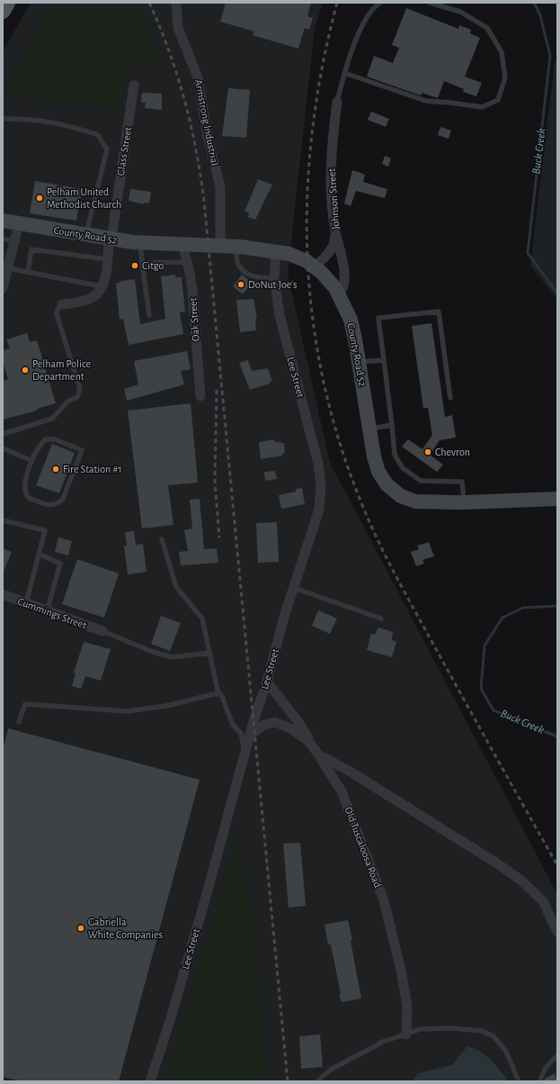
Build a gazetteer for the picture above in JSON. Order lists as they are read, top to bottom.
{
  "streets": {
    "street": [
      "Armstrong Industrial",
      "Glass Street",
      "Johnson Street",
      "County Road 52",
      "Oak Street",
      "Lee Street",
      "Cummings Street",
      "Old Tuscaloosa Road"
    ]
  },
  "crossings": [
    ["Armstrong Industrial", "County Road 52"],
    ["Glass Street", "County Road 52"],
    ["Johnson Street", "County Road 52"],
    ["County Road 52", "Oak Street"],
    ["County Road 52", "Lee Street"],
    ["Lee Street", "Old Tuscaloosa Road"]
  ],
  "water": ["Buck Creek"],
  "places": [
    "Pelham United Methodist Church",
    "Citgo",
    "DoNut Joe's",
    "Pelham Police Department",
    "Chevron",
    "Fire Station #1",
    "Gabriella White Companies"
  ]
}
